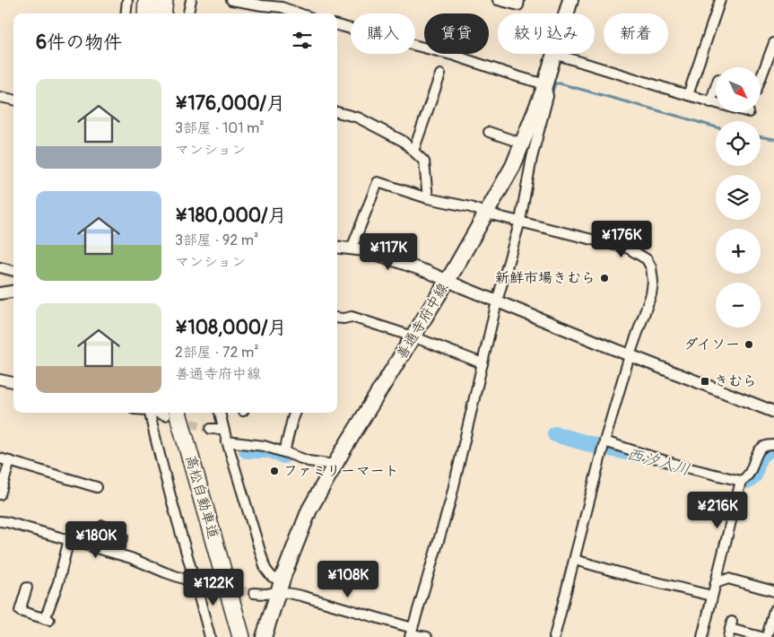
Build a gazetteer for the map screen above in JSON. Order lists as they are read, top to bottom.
{
  "streets": {
    "highway": ["高松自動車道"],
    "main road": ["善通寺府中線"]
  },
  "crossings": [
    ["善通寺府中線", "高松自動車道"]
  ],
  "water": ["西汐入川"],
  "places": {
    "other": ["新鮮市場きむら", "ダイソー", "ファミリーマート"],
    "transit": ["きむら"]
  },
  "north": "bottom right",
  "page": {
    "chip": [
      "購入",
      "賃貸",
      "絞り込み",
      "新着"
    ],
    "heading": "6件の物件",
    "map_buttons": ["+", "−"],
    "list": [
      {
        "name": "¥176,000/月",
        "note": "3部屋 · 101 m² · マンション"
      },
      {
        "name": "¥180,000/月",
        "note": "3部屋 · 92 m² · マンション"
      },
      {
        "name": "¥108,000/月",
        "note": "2部屋 · 72 m² · 善通寺府中線"
      }
    ],
    "price": [
      "¥176K",
      "¥117K",
      "¥216K",
      "¥180K",
      "¥108K",
      "¥122K"
    ]
  }
}
